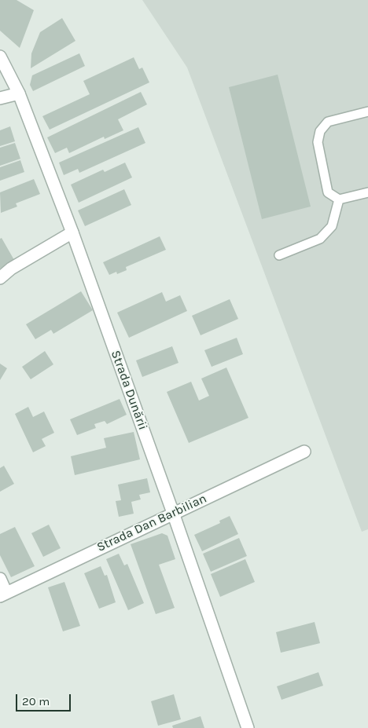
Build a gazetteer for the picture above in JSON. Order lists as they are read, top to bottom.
{
  "streets": {
    "street": ["Strada Dunării", "Strada Dan Barbilian"]
  },
  "crossings": [
    ["Strada Dunării", "Strada Dan Barbilian"]
  ],
  "scale_bar": "20 m"
}
